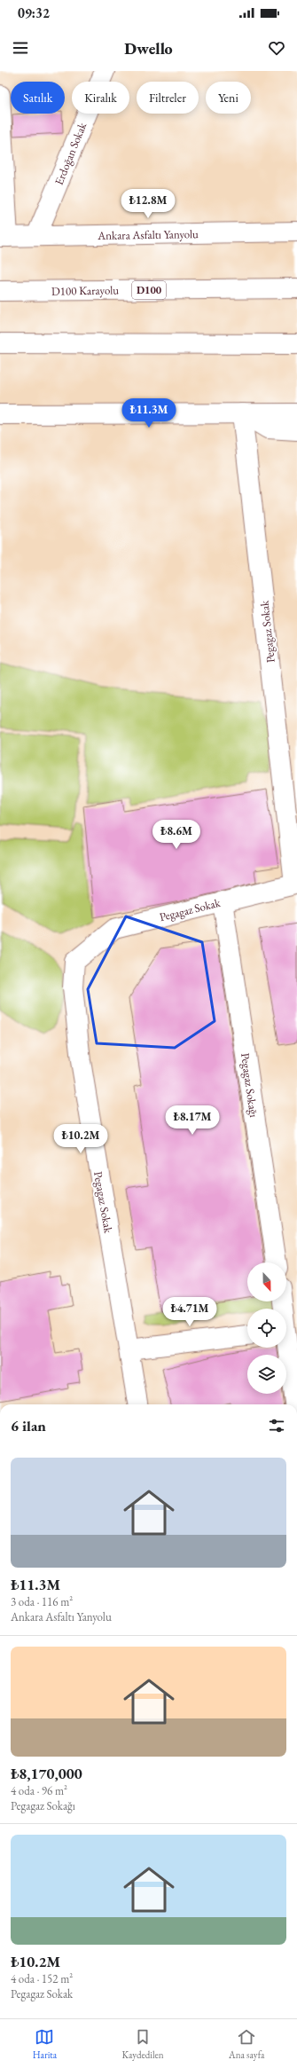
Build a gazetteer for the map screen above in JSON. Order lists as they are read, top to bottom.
{
  "streets": {
    "main road": [
      "Erdoğan Sokak",
      "Ankara Asfaltı Yanyolu",
      "D100 Karayolu",
      "D100",
      "Pegagaz Sokak",
      "Pegagaz Sokağı"
    ]
  },
  "crossings": [
    ["Erdoğan Sokak", "Ankara Asfaltı Yanyolu"],
    ["Pegagaz Sokak", "Pegagaz Sokağı"]
  ],
  "north": "bottom",
  "page": {
    "status": "09:32",
    "header": "Dwello",
    "chip": [
      "Satılık",
      "Kiralık",
      "Filtreler",
      "Yeni"
    ],
    "price": [
      "₺12.8M",
      "₺11.3M",
      "₺8.6M",
      "₺8.17M",
      "₺10.2M",
      "₺4.71M"
    ],
    "heading": "6 ilan",
    "list": [
      {
        "name": "₺11.3M",
        "note": "3 oda · 116 m² · Ankara Asfaltı Yanyolu"
      },
      {
        "name": "₺8,170,000",
        "note": "4 oda · 96 m² · Pegagaz Sokağı"
      },
      {
        "name": "₺10.2M",
        "note": "4 oda · 152 m² · Pegagaz Sokak"
      }
    ],
    "tabs": ["Harita", "Kaydedilen", "Ana sayfa"]
  }
}
